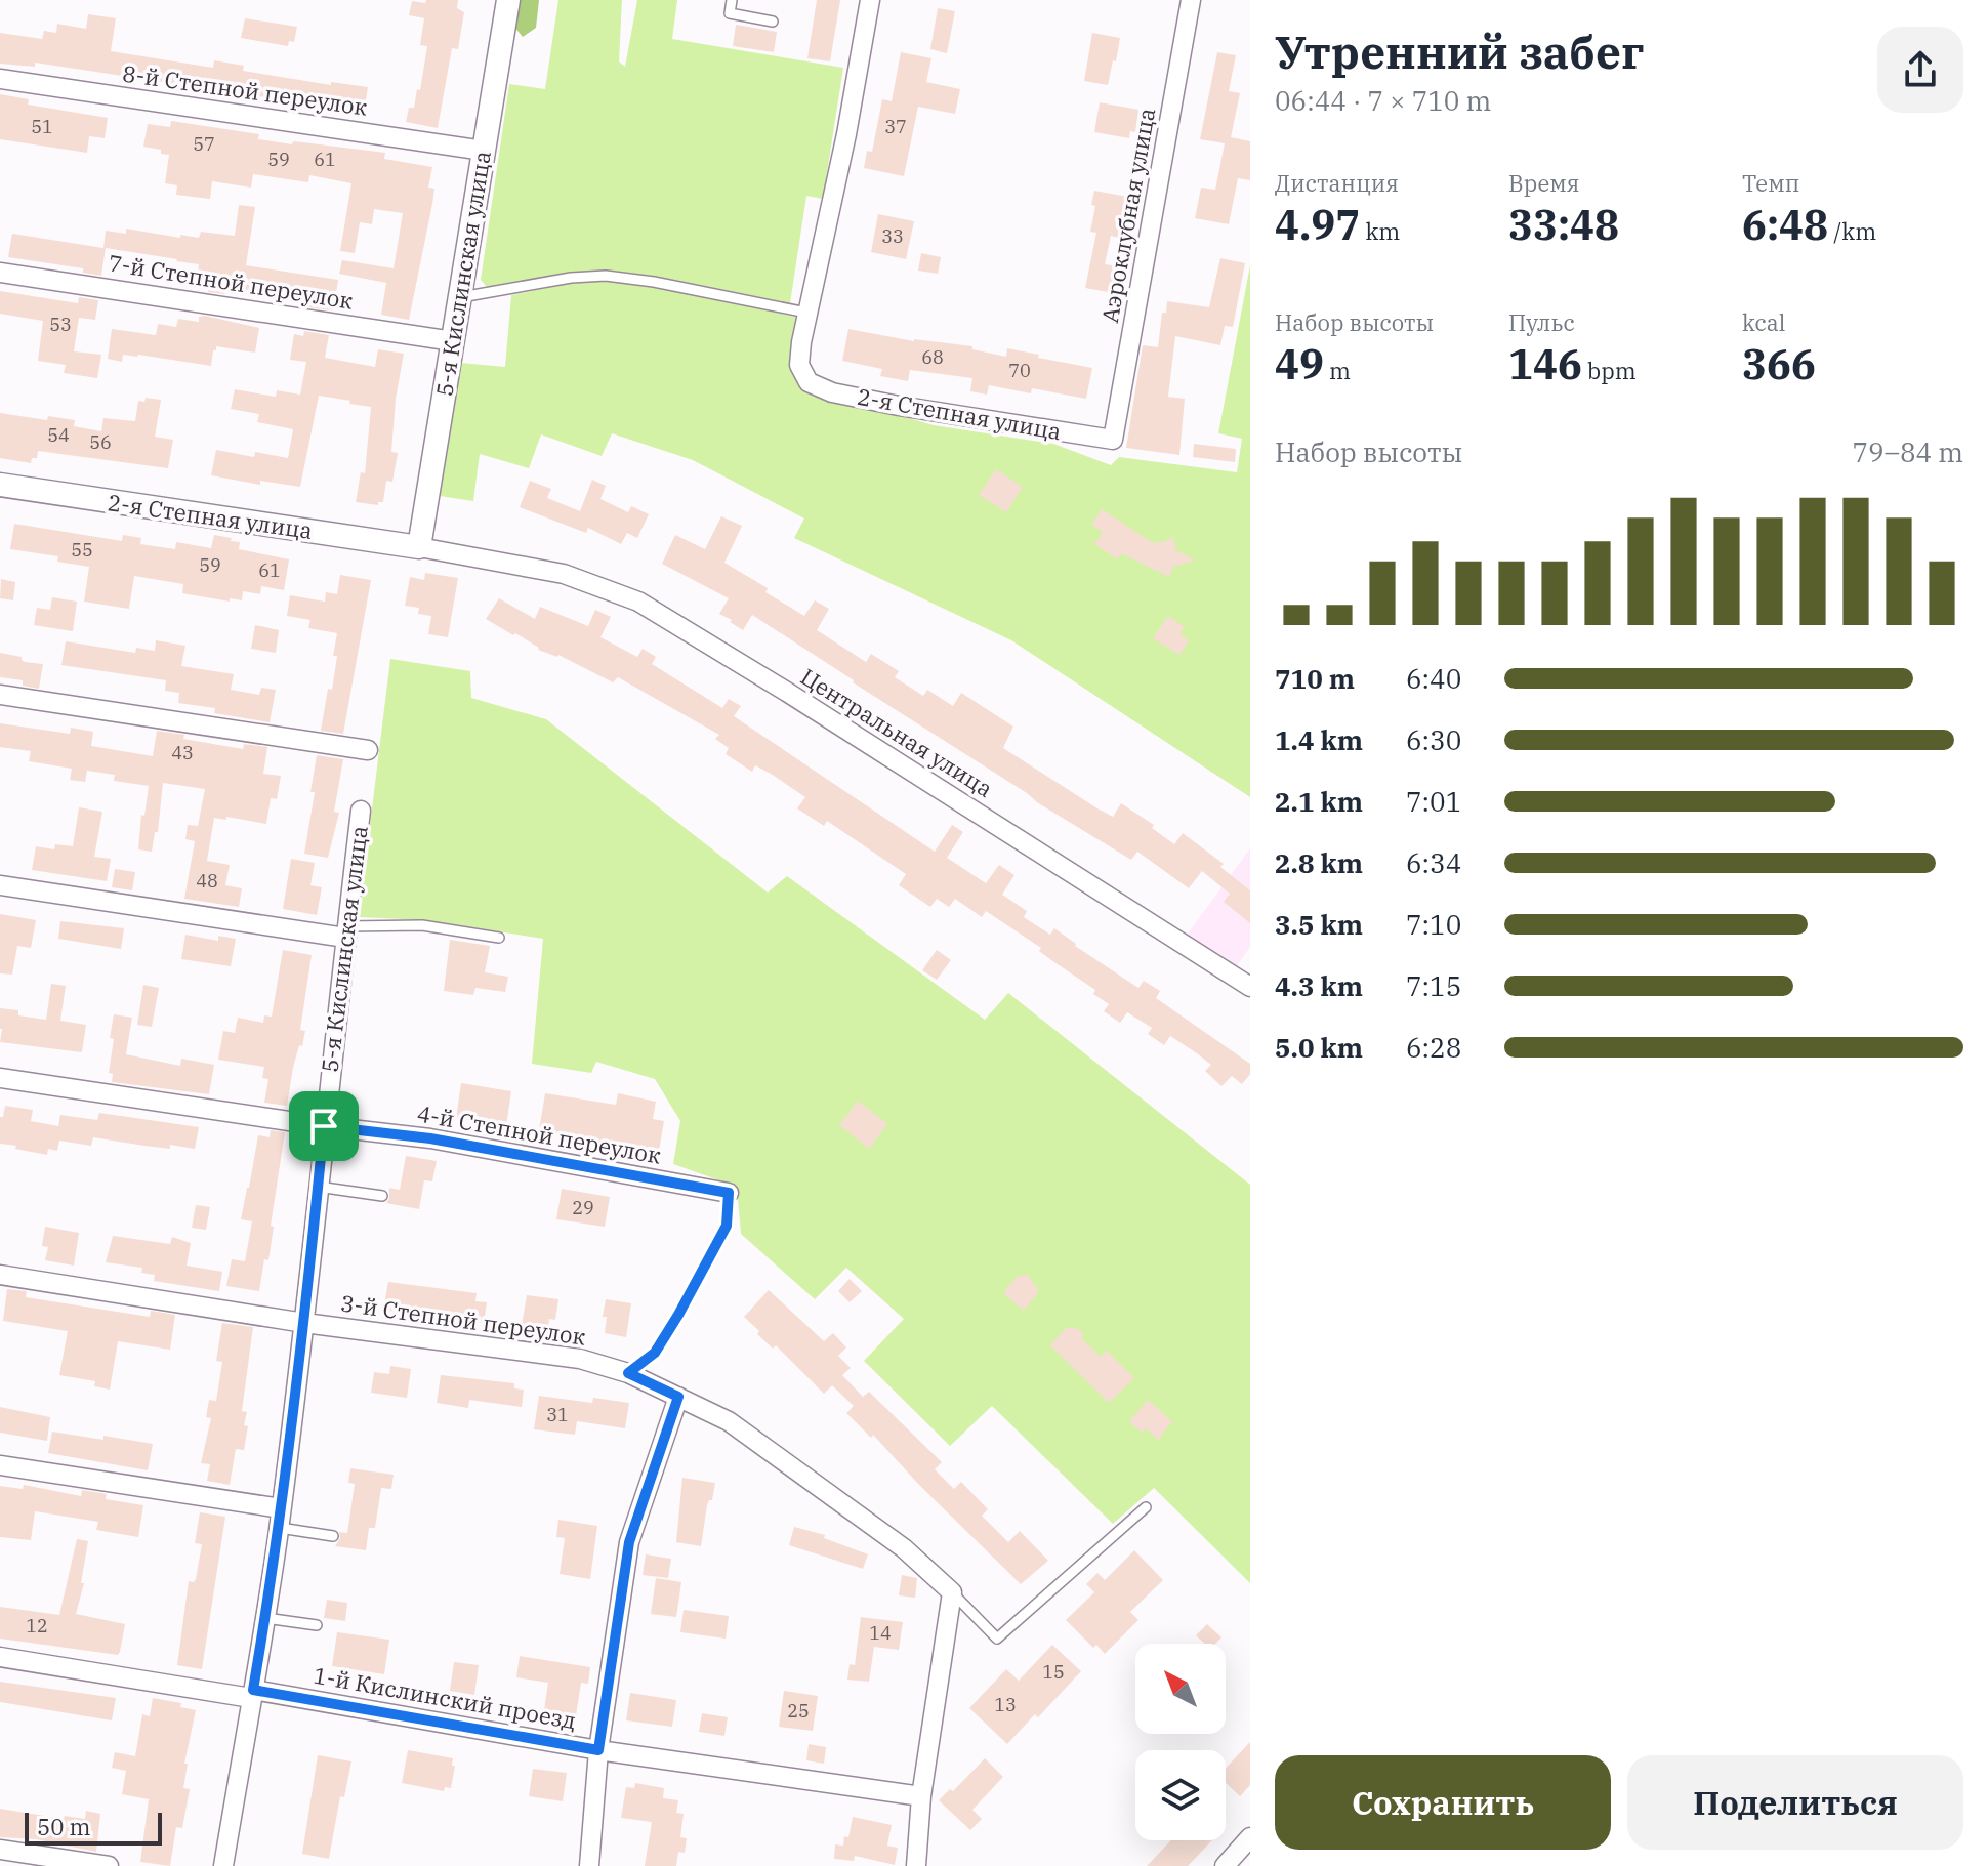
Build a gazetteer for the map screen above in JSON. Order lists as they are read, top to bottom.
{
  "streets": {
    "street": [
      "8-й Степной переулок",
      "Аэроклубная улица",
      "5-я Кислинская улица",
      "7-й Степной переулок",
      "2-я Степная улица",
      "Центральная улица",
      "4-й Степной переулок",
      "3-й Степной переулок",
      "1-й Кислинский проезд"
    ]
  },
  "crossings": [
    ["8-й Степной переулок", "5-я Кислинская улица"],
    ["Аэроклубная улица", "2-я Степная улица"],
    ["5-я Кислинская улица", "7-й Степной переулок"],
    ["5-я Кислинская улица", "2-я Степная улица"],
    ["5-я Кислинская улица", "Центральная улица"],
    ["5-я Кислинская улица", "4-й Степной переулок"],
    ["5-я Кислинская улица", "3-й Степной переулок"],
    ["5-я Кислинская улица", "1-й Кислинский проезд"],
    ["2-я Степная улица", "Центральная улица"]
  ],
  "house_numbers": [
    "51",
    "37",
    "57",
    "59",
    "61",
    "33",
    "53",
    "68",
    "70",
    "54",
    "56",
    "55",
    "59",
    "61",
    "43",
    "48",
    "29",
    "31",
    "12",
    "14",
    "15",
    "13",
    "25"
  ],
  "scale_bar": "50 m",
  "north": "top left",
  "page": {
    "heading": ["Утренний забег", "06:44 · 7 × 710 m"],
    "stats": [
      ["Дистанция", "4.97 km"],
      ["Время", "33:48"],
      ["Темп", "6:48 /km"],
      ["Набор высоты", "49 m"],
      ["Пульс", "146 bpm"],
      ["kcal", "366"]
    ],
    "chart": ["Набор высоты", "79–84 m"],
    "list": [
      {
        "name": "710 m",
        "note": "6:40"
      },
      {
        "name": "1.4 km",
        "note": "6:30"
      },
      {
        "name": "2.1 km",
        "note": "7:01"
      },
      {
        "name": "2.8 km",
        "note": "6:34"
      },
      {
        "name": "3.5 km",
        "note": "7:10"
      },
      {
        "name": "4.3 km",
        "note": "7:15"
      },
      {
        "name": "5.0 km",
        "note": "6:28"
      }
    ],
    "buttons": ["Сохранить", "Поделиться"],
    "scale": "50 m"
  }
}
